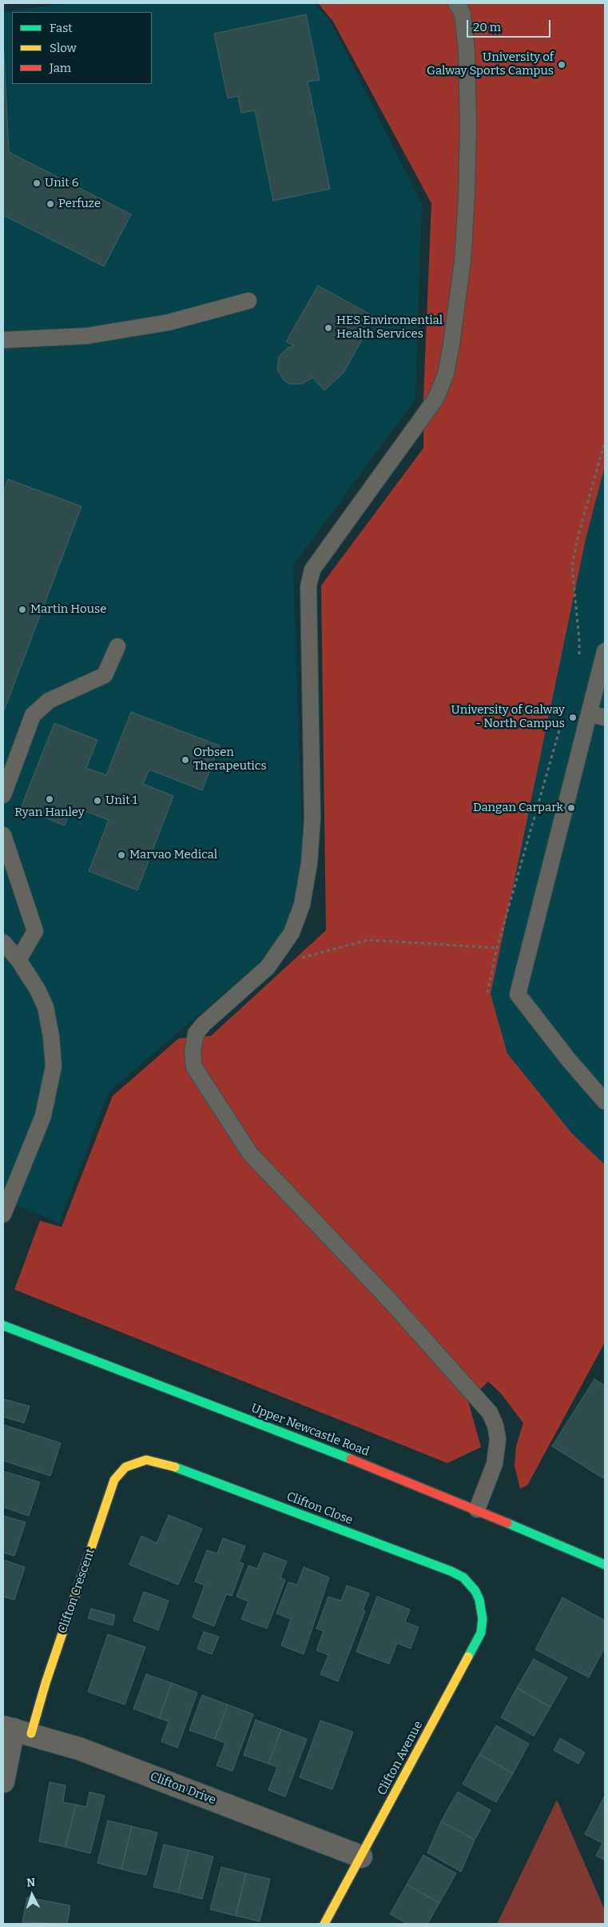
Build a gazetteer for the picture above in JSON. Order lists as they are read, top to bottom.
{
  "streets": {
    "street": [
      "Upper Newcastle Road",
      "Clifton Close",
      "Clifton Crescent",
      "Clifton Avenue",
      "Clifton Drive"
    ]
  },
  "crossings": [
    ["Clifton Close", "Clifton Crescent"],
    ["Clifton Close", "Clifton Avenue"],
    ["Clifton Crescent", "Clifton Drive"],
    ["Clifton Avenue", "Clifton Drive"]
  ],
  "places": [
    "University of Galway Sports Campus",
    "Unit 6",
    "Perfuze",
    "HES Enviromential Health Services",
    "Martin House",
    "University of Galway - North Campus",
    "Orbsen Therapeutics",
    "Ryan Hanley",
    "Unit 1",
    "Dangan Carpark",
    "Marvao Medical"
  ],
  "legend": ["Fast", "Slow", "Jam"],
  "scale_bar": "20 m",
  "north": "top"
}
